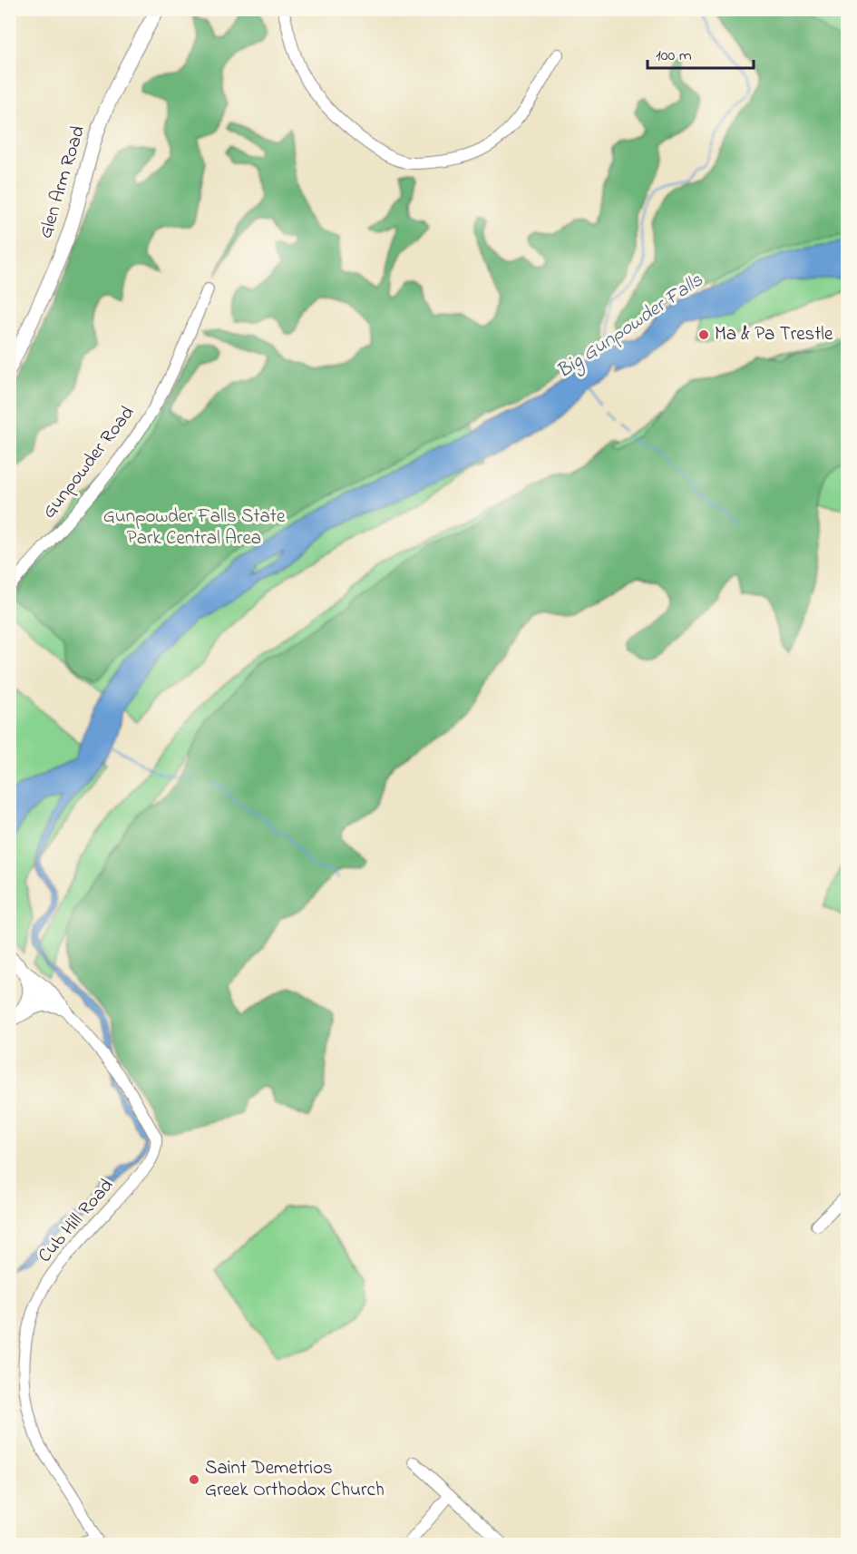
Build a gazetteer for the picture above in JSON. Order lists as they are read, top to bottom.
{
  "streets": {
    "main road": ["Glen Arm Road"],
    "street": ["Gunpowder Road", "Cub Hill Road"]
  },
  "water": ["Big Gunpowder Falls"],
  "parks": ["Gunpowder Falls State Park Central Area"],
  "places": ["Ma & Pa Trestle", "Saint Demetrios Greek Orthodox Church"],
  "scale_bar": "100 m"
}
